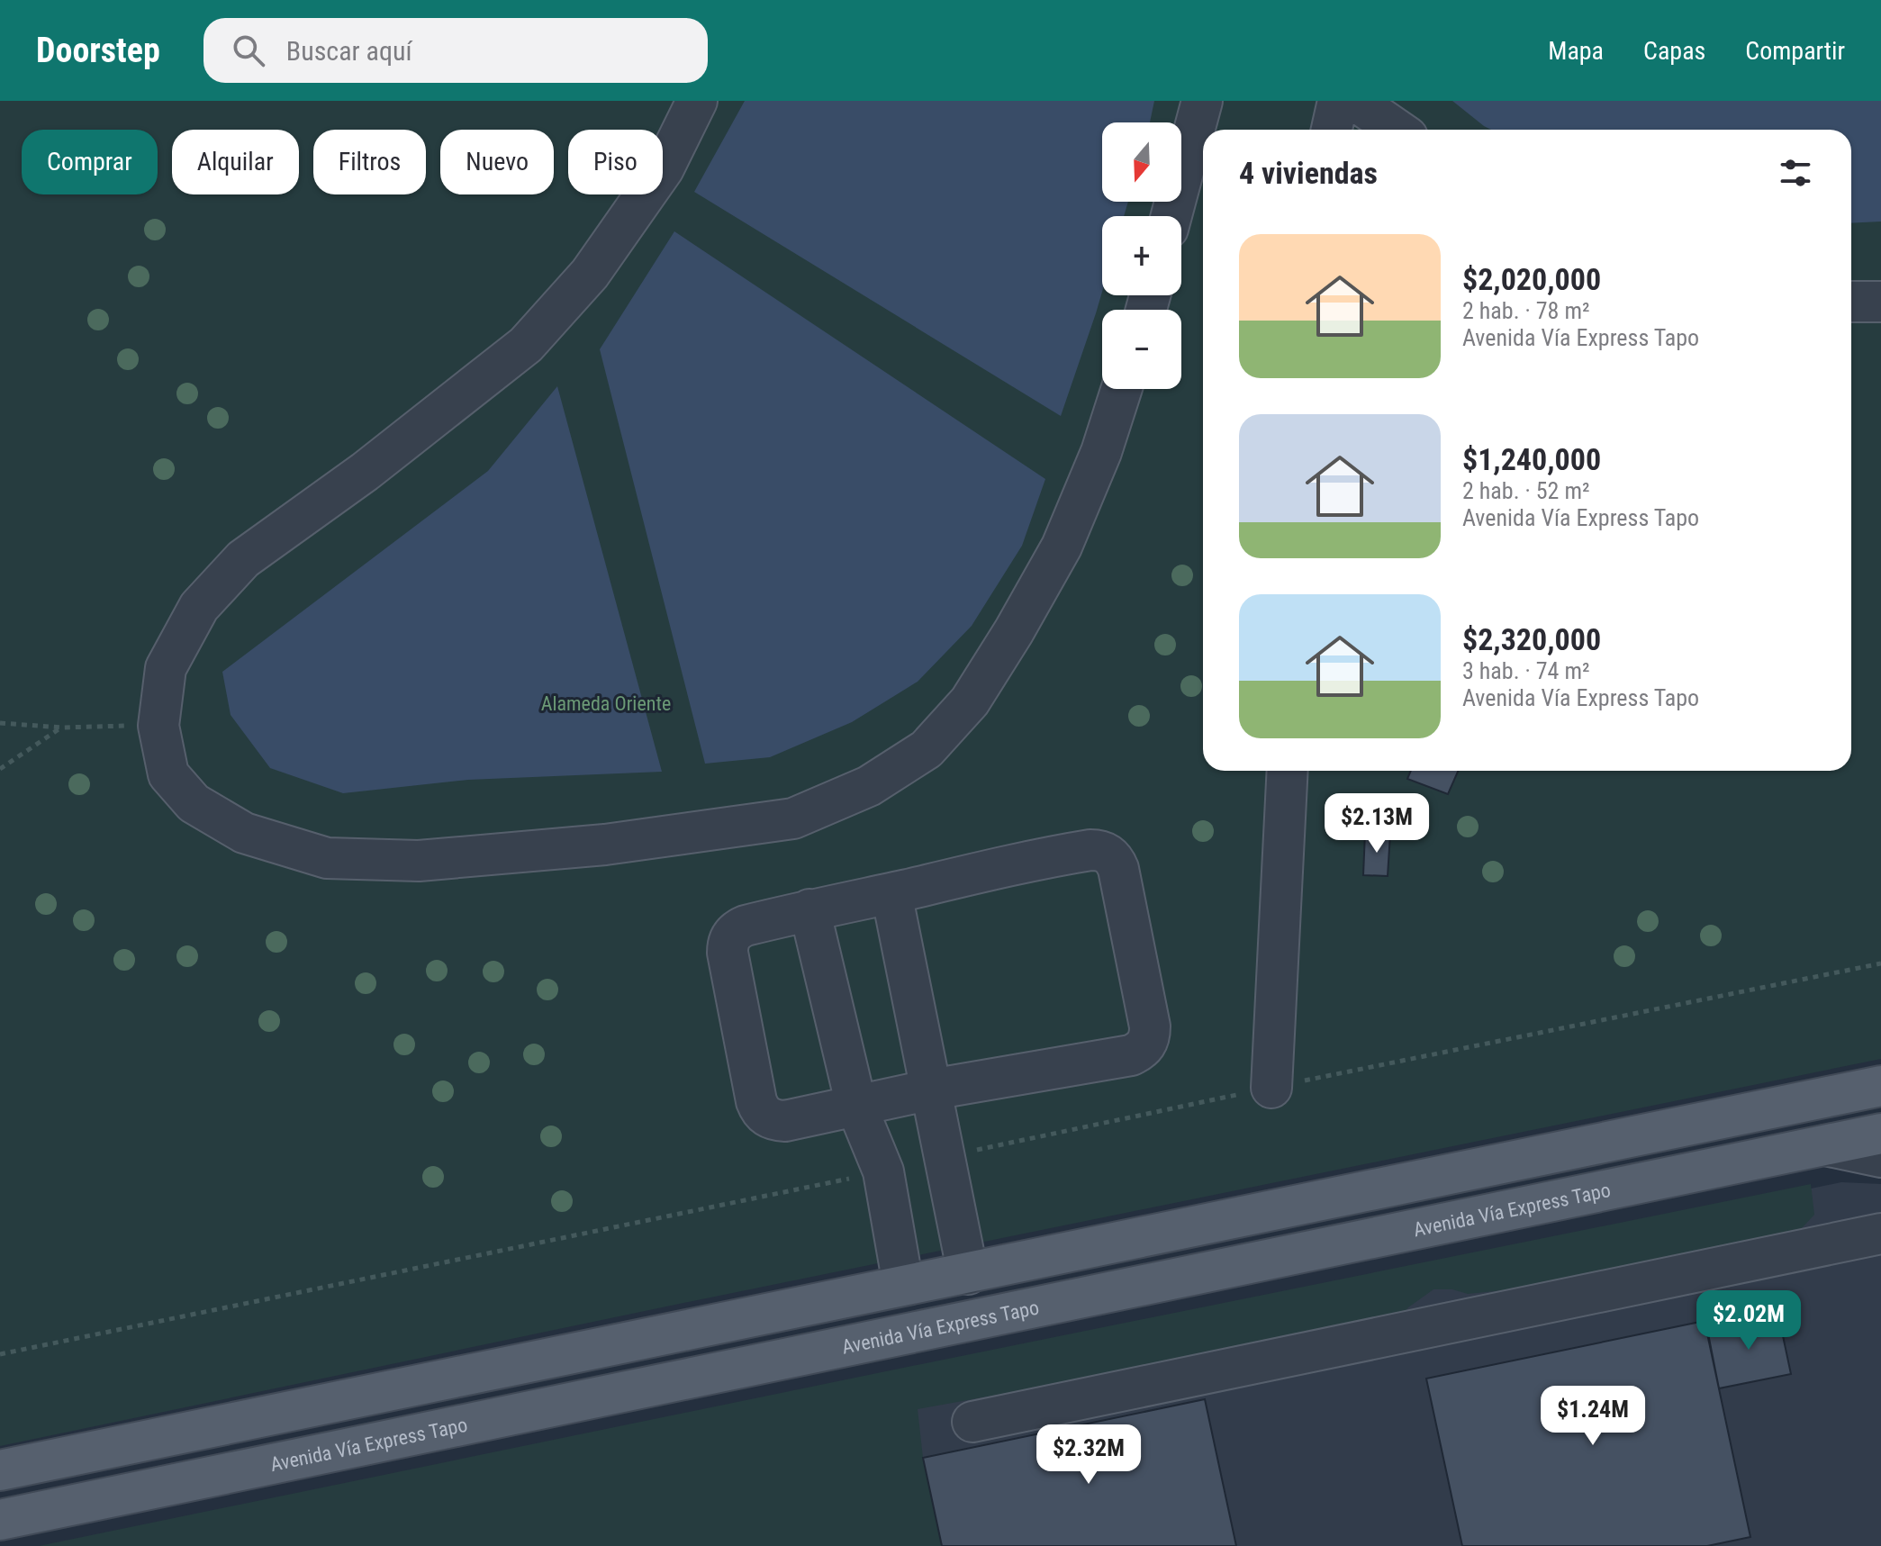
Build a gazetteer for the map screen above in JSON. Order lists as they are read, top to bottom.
{
  "streets": {
    "main road": ["Avenida Vía Express Tapo"]
  },
  "parks": ["Alameda Oriente"],
  "north": "bottom",
  "page": {
    "header": "Doorstep",
    "search": "Buscar aquí",
    "nav": ["Mapa", "Capas", "Compartir"],
    "map_buttons": ["+", "−"],
    "chip": [
      "Comprar",
      "Alquilar",
      "Filtros",
      "Nuevo",
      "Piso"
    ],
    "heading": "4 viviendas",
    "list": [
      {
        "name": "$2,020,000",
        "note": "2 hab. · 78 m² · Avenida Vía Express Tapo"
      },
      {
        "name": "$1,240,000",
        "note": "2 hab. · 52 m² · Avenida Vía Express Tapo"
      },
      {
        "name": "$2,320,000",
        "note": "3 hab. · 74 m² · Avenida Vía Express Tapo"
      }
    ],
    "price": [
      "$2.13M",
      "$2.02M",
      "$1.24M",
      "$2.32M"
    ]
  }
}
